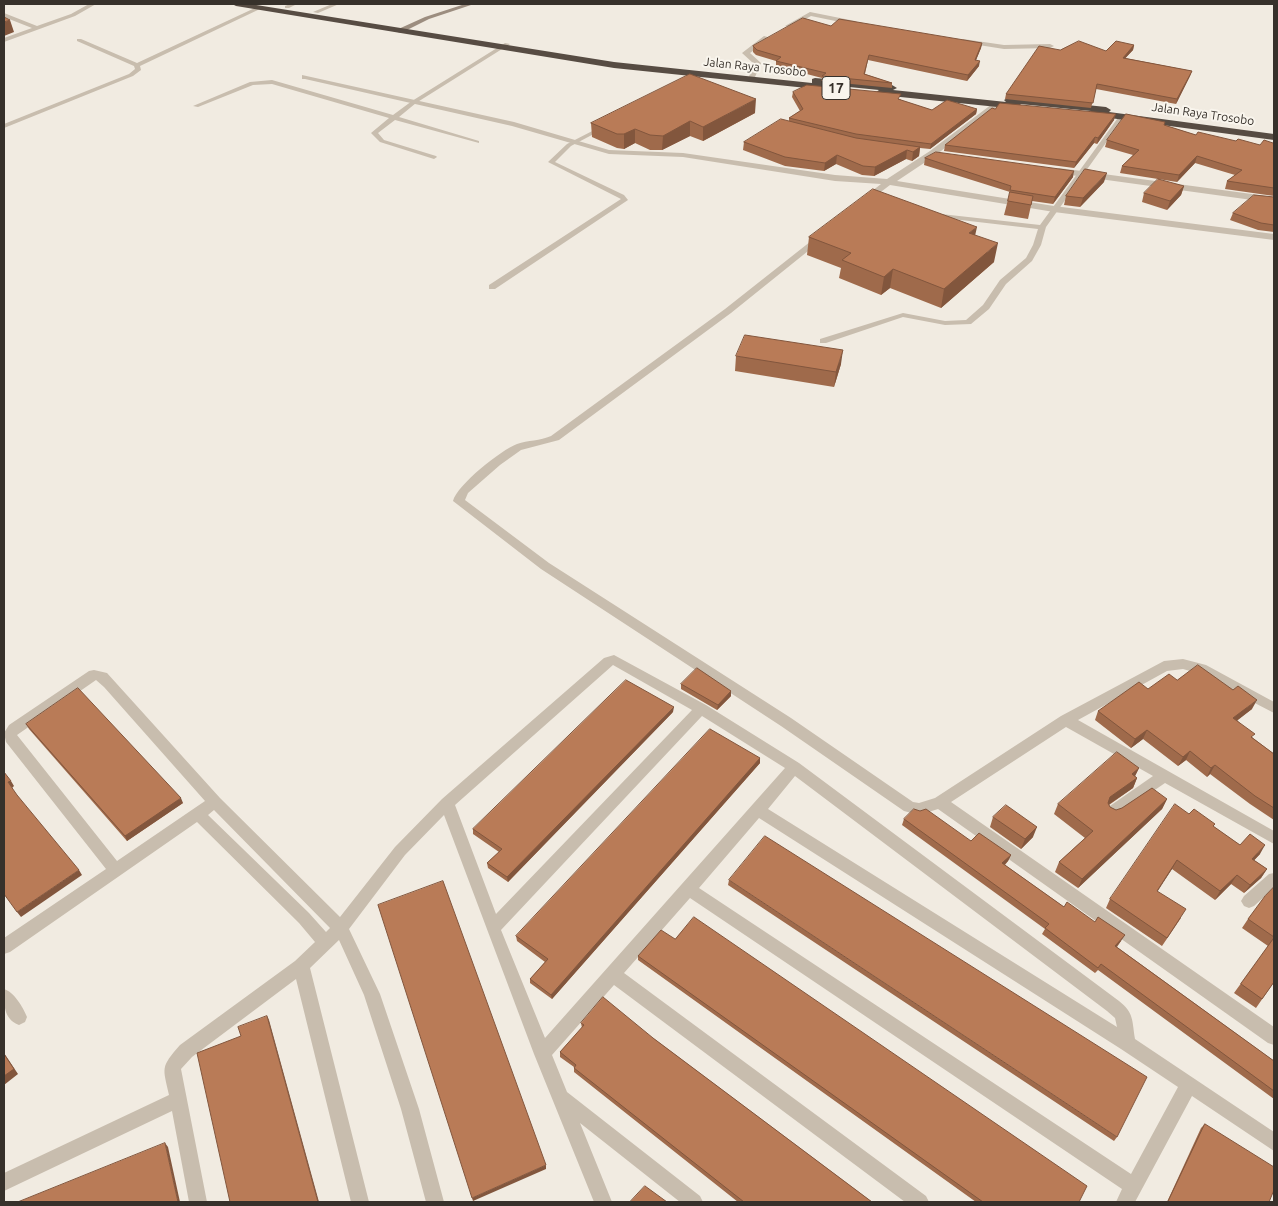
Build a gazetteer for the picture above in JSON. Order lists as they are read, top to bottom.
{
  "streets": {
    "highway": ["Jalan Raya Trosobo", "17"]
  }
}
